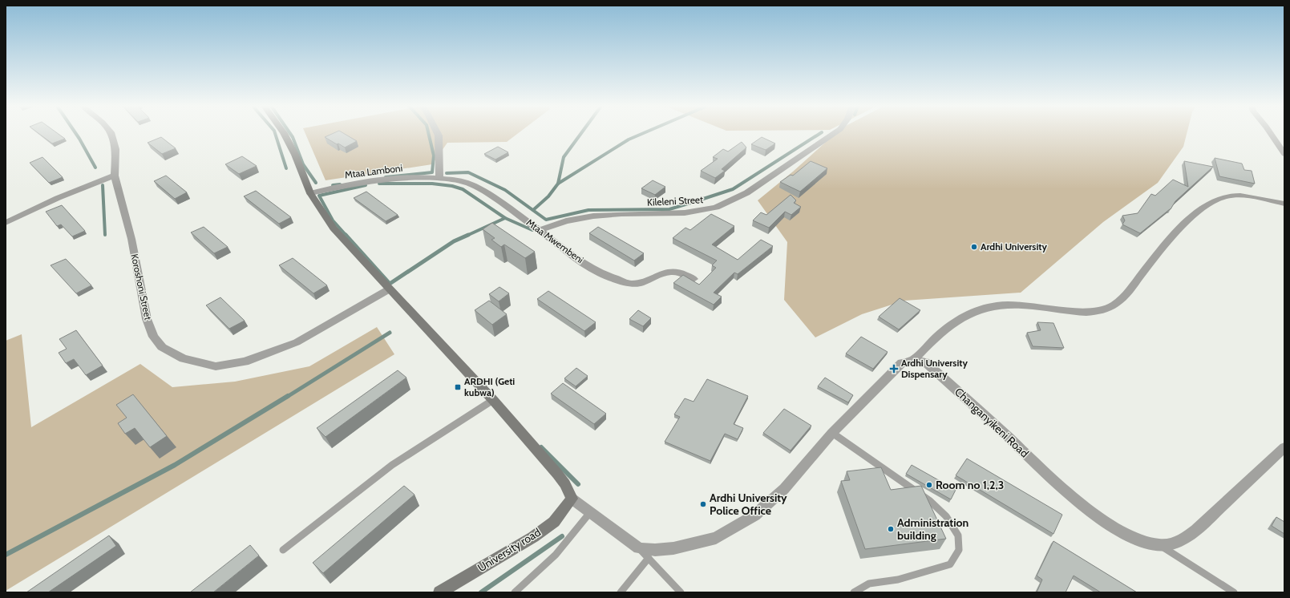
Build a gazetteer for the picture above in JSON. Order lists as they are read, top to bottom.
{
  "streets": {
    "street": [
      "Mtaa Lamboni",
      "Kileleni Street",
      "Mtaa Mwembeni",
      "Koroshoni Street",
      "Changanyikeni Road",
      "University road"
    ]
  },
  "crossings": [
    ["Mtaa Lamboni", "Mtaa Mwembeni"],
    ["Kileleni Street", "Mtaa Mwembeni"]
  ],
  "places": {
    "other": [
      "Ardhi University",
      "Room no 1,2,3",
      "Ardhi University Police Office",
      "Administration building"
    ],
    "health": ["Ardhi University Dispensary"],
    "transit": ["ARDHI (Geti kubwa)"]
  }
}
